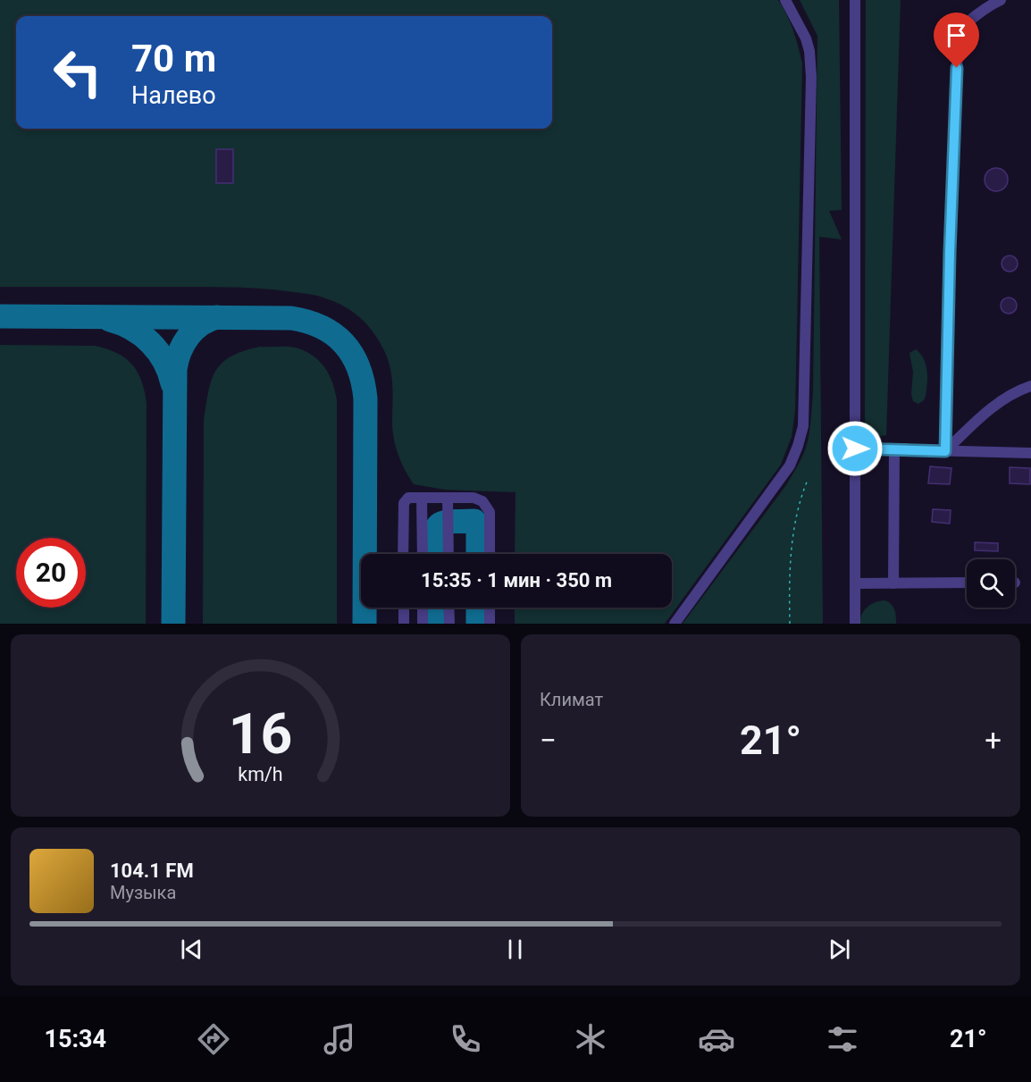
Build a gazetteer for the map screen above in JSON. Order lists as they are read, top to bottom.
{
  "page": {
    "turn": ["70 m", "Налево"],
    "limit": "20",
    "trip": "15:35 · 1 мин · 350 m",
    "tile": "Климат",
    "heat": ["−", "21°", "+"],
    "song": ["104.1 FM", "Музыка"],
    "tabs": ["15:34", "21°"],
    "gauge": ["16", "km/h"]
  }
}
